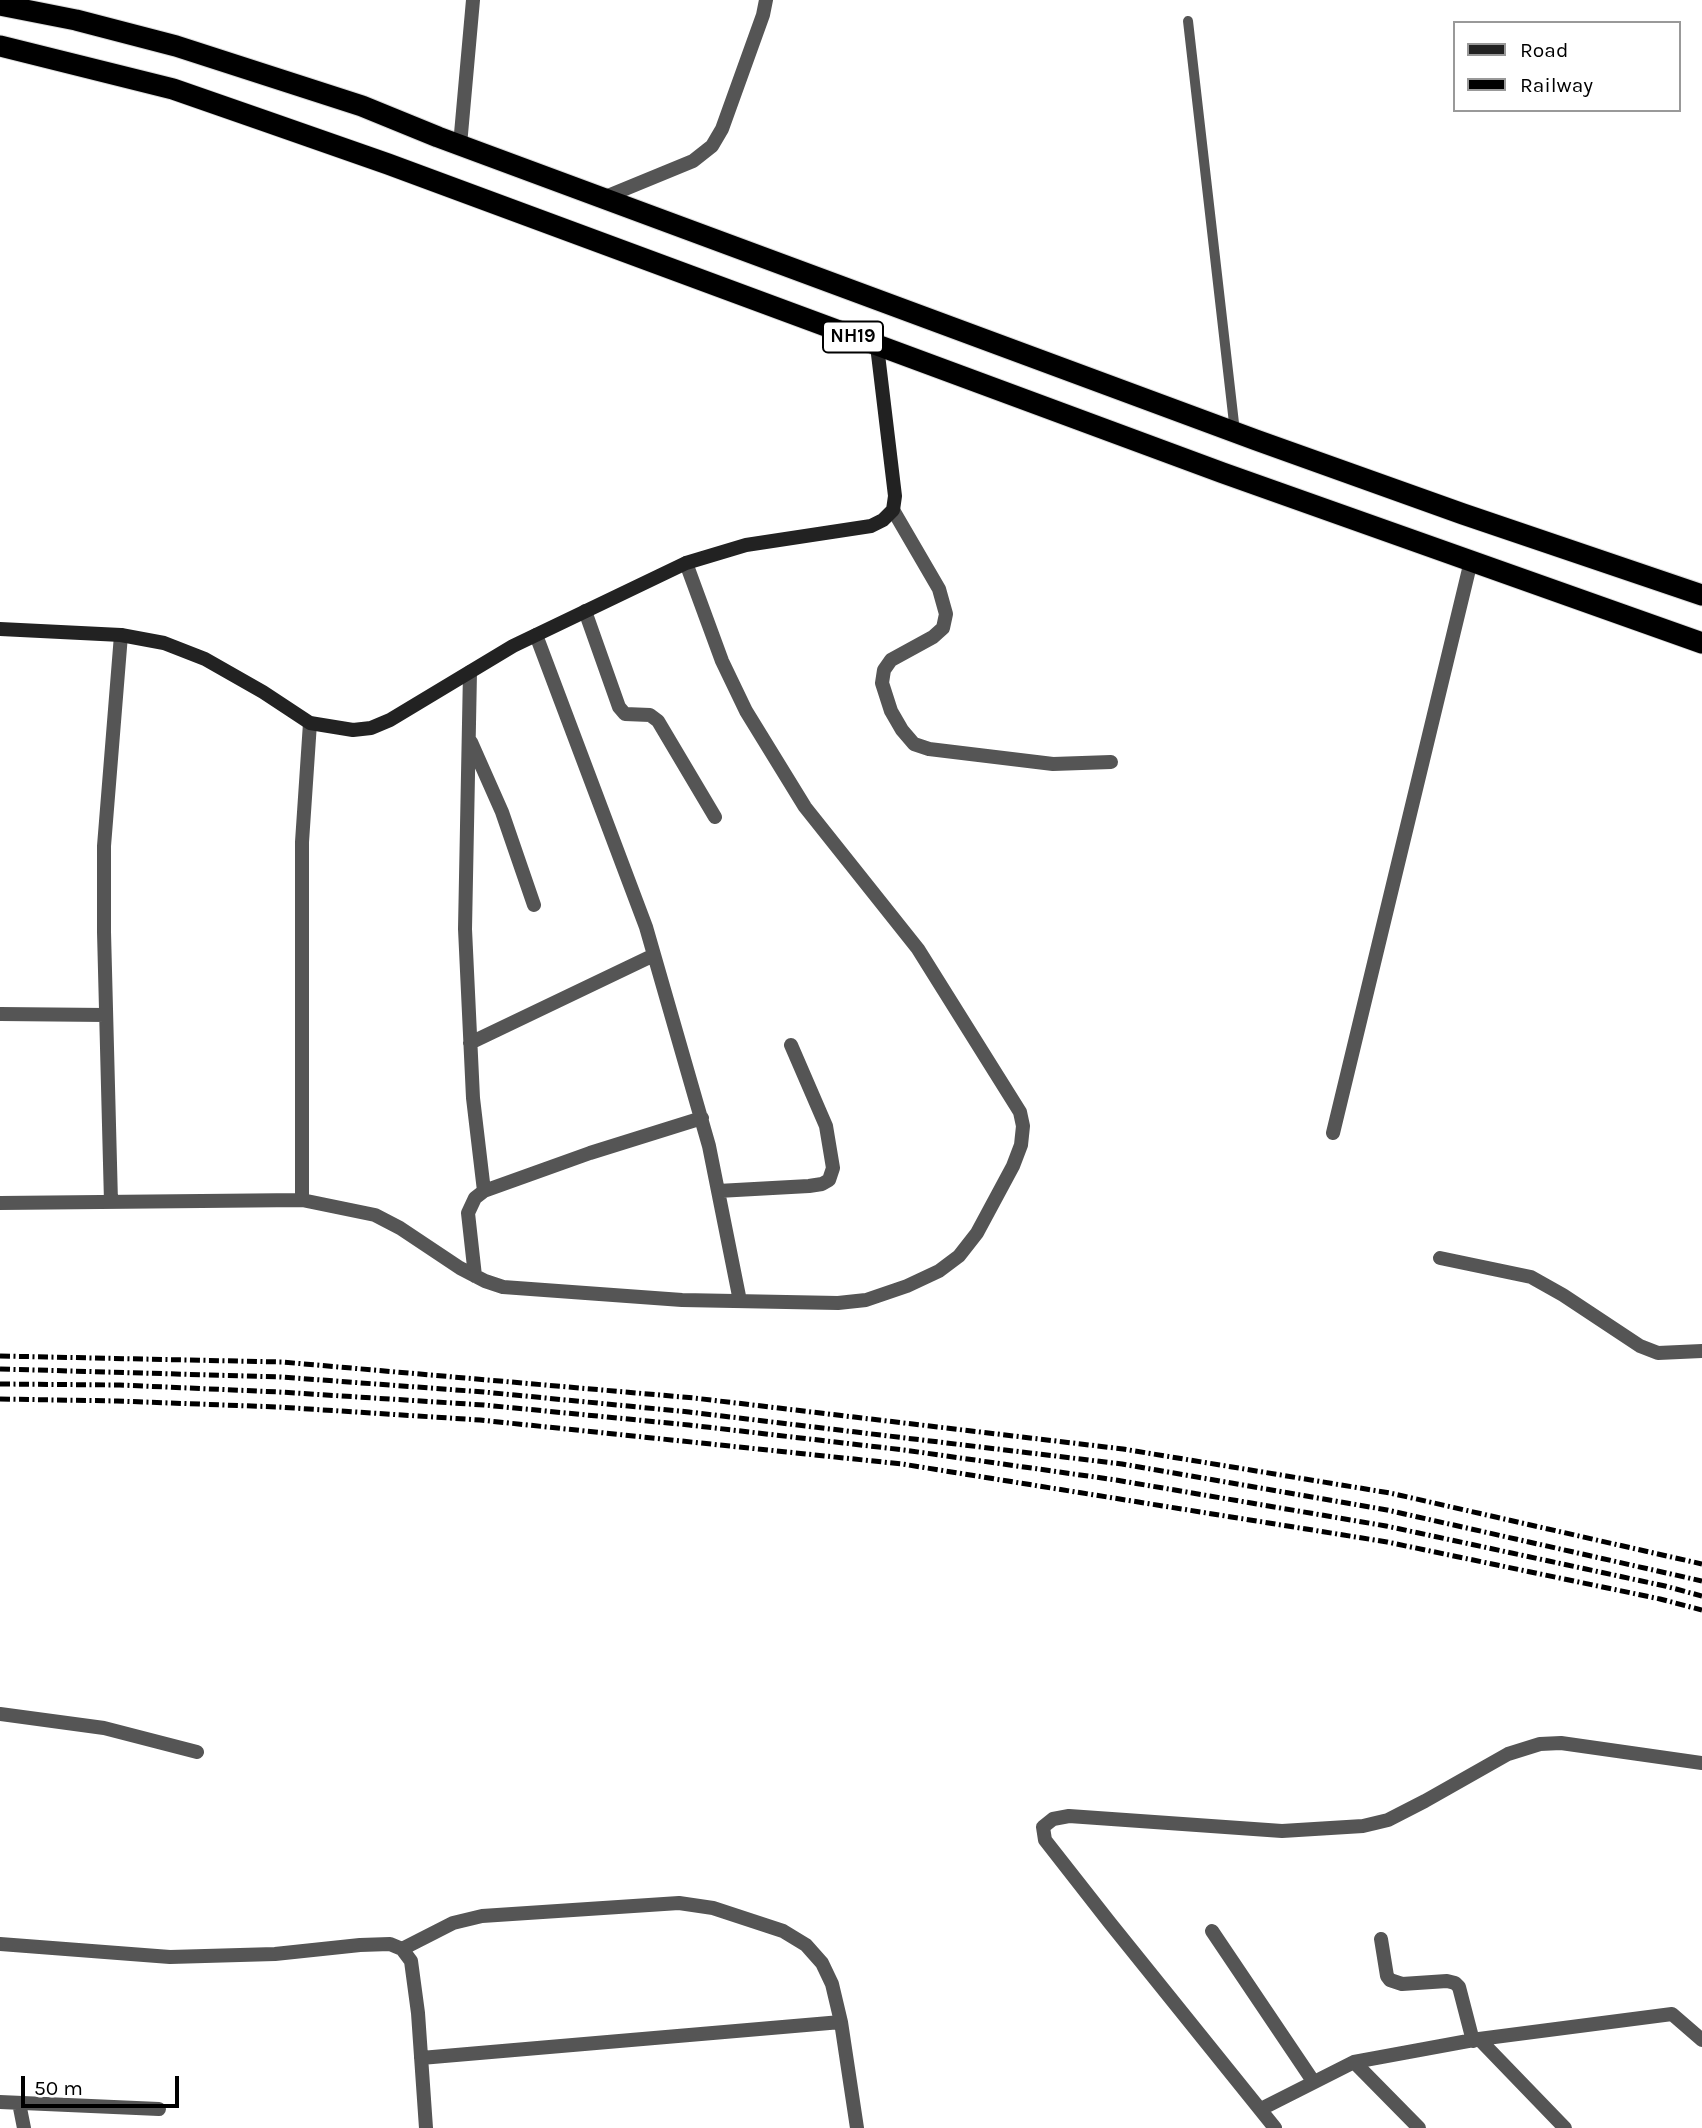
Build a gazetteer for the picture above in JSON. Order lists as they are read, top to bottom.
{
  "streets": {
    "highway": ["NH19"]
  },
  "legend": ["Road", "Railway"],
  "scale_bar": "50 m"
}
